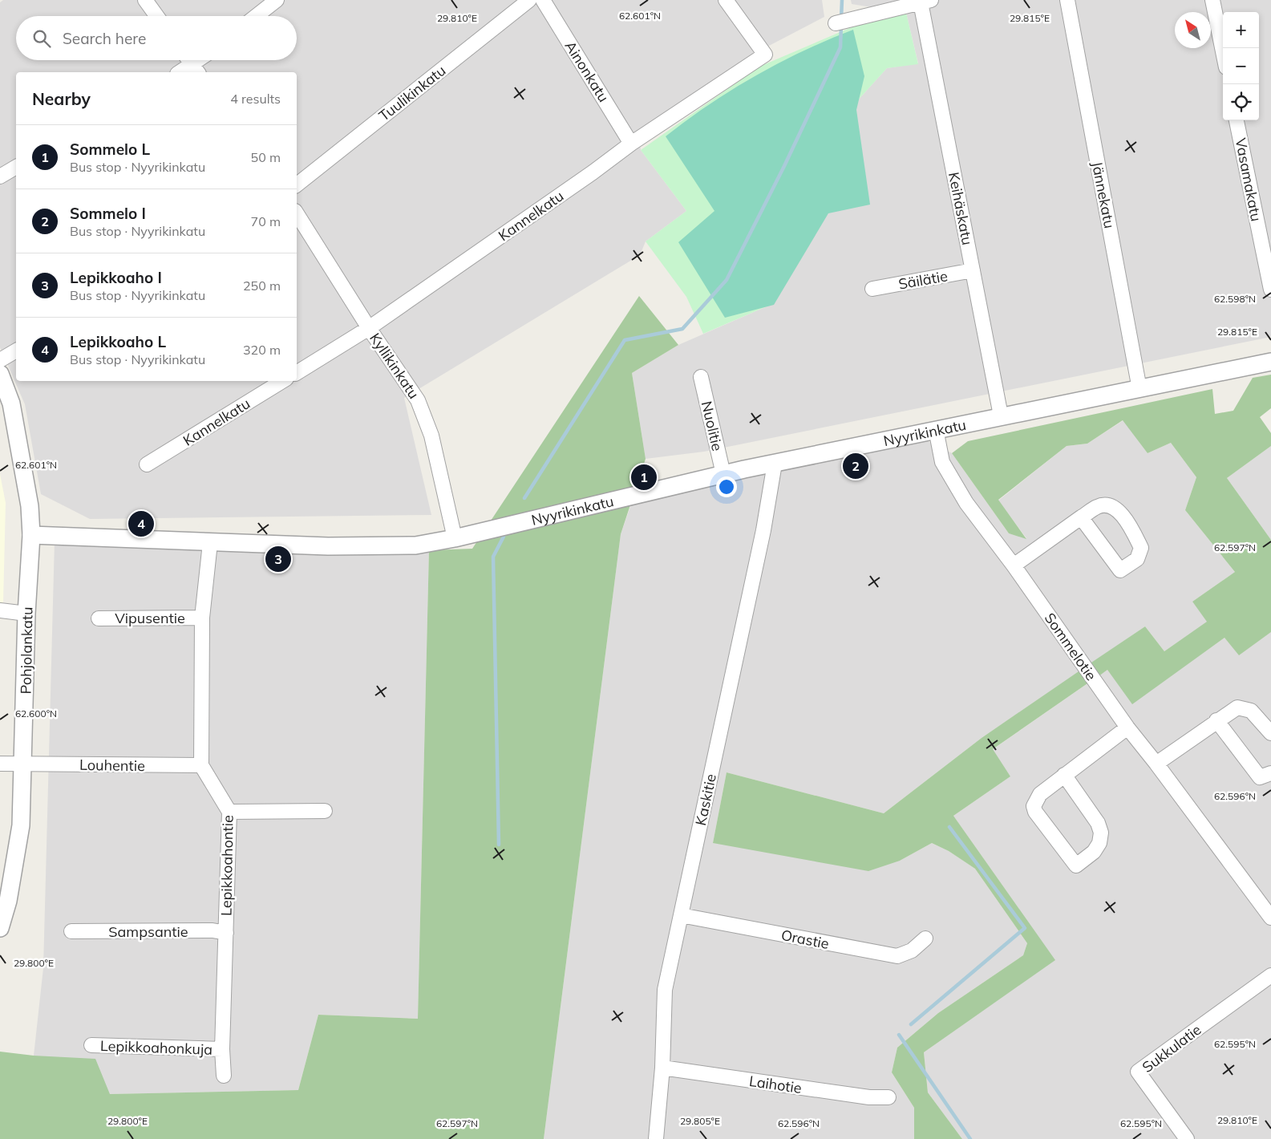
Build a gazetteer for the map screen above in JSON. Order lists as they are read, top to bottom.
{
  "streets": {
    "street": [
      "Ainonkatu",
      "Tuulikinkatu",
      "Vasamakatu",
      "Jännekatu",
      "Keihäskatu",
      "Kannelkatu",
      "Säilätie",
      "Kyllikinkatu",
      "Nuolitie",
      "Nyyrikinkatu",
      "Vipusentie",
      "Sommelotie",
      "Pohjolankatu",
      "Louhentie",
      "Kaskitie",
      "Lepikkoahontie",
      "Sampsantie",
      "Orastie",
      "Lepikkoahonkuja",
      "Sukkulatie",
      "Laihotie"
    ]
  },
  "crossings": [
    ["Ainonkatu", "Kannelkatu"],
    ["Jännekatu", "Nyyrikinkatu"],
    ["Keihäskatu", "Säilätie"],
    ["Keihäskatu", "Nyyrikinkatu"],
    ["Kannelkatu", "Kyllikinkatu"],
    ["Kyllikinkatu", "Nyyrikinkatu"],
    ["Nuolitie", "Nyyrikinkatu"],
    ["Nyyrikinkatu", "Sommelotie"],
    ["Nyyrikinkatu", "Pohjolankatu"],
    ["Nyyrikinkatu", "Kaskitie"],
    ["Pohjolankatu", "Louhentie"],
    ["Louhentie", "Lepikkoahontie"],
    ["Kaskitie", "Orastie"],
    ["Kaskitie", "Laihotie"],
    ["Lepikkoahontie", "Sampsantie"],
    ["Lepikkoahontie", "Lepikkoahonkuja"]
  ],
  "north": "top left",
  "page": {
    "map_buttons": ["+", "−"],
    "search": "Search here",
    "heading": ["Nearby", "4 results"],
    "list": [
      {
        "mark": "1",
        "name": "Sommelo L",
        "note": "Bus stop · Nyyrikinkatu",
        "value": "50 m"
      },
      {
        "mark": "2",
        "name": "Sommelo I",
        "note": "Bus stop · Nyyrikinkatu",
        "value": "70 m"
      },
      {
        "mark": "3",
        "name": "Lepikkoaho I",
        "note": "Bus stop · Nyyrikinkatu",
        "value": "250 m"
      },
      {
        "mark": "4",
        "name": "Lepikkoaho L",
        "note": "Bus stop · Nyyrikinkatu",
        "value": "320 m"
      }
    ],
    "pins": [
      "2",
      "1",
      "4",
      "3"
    ]
  },
  "coordinates": [
    "62.601°N",
    "29.810°E",
    "29.815°E",
    "62.598°N",
    "62.597°N",
    "62.600°N",
    "62.596°N",
    "29.800°E",
    "62.595°N",
    "29.805°E"
  ]
}
